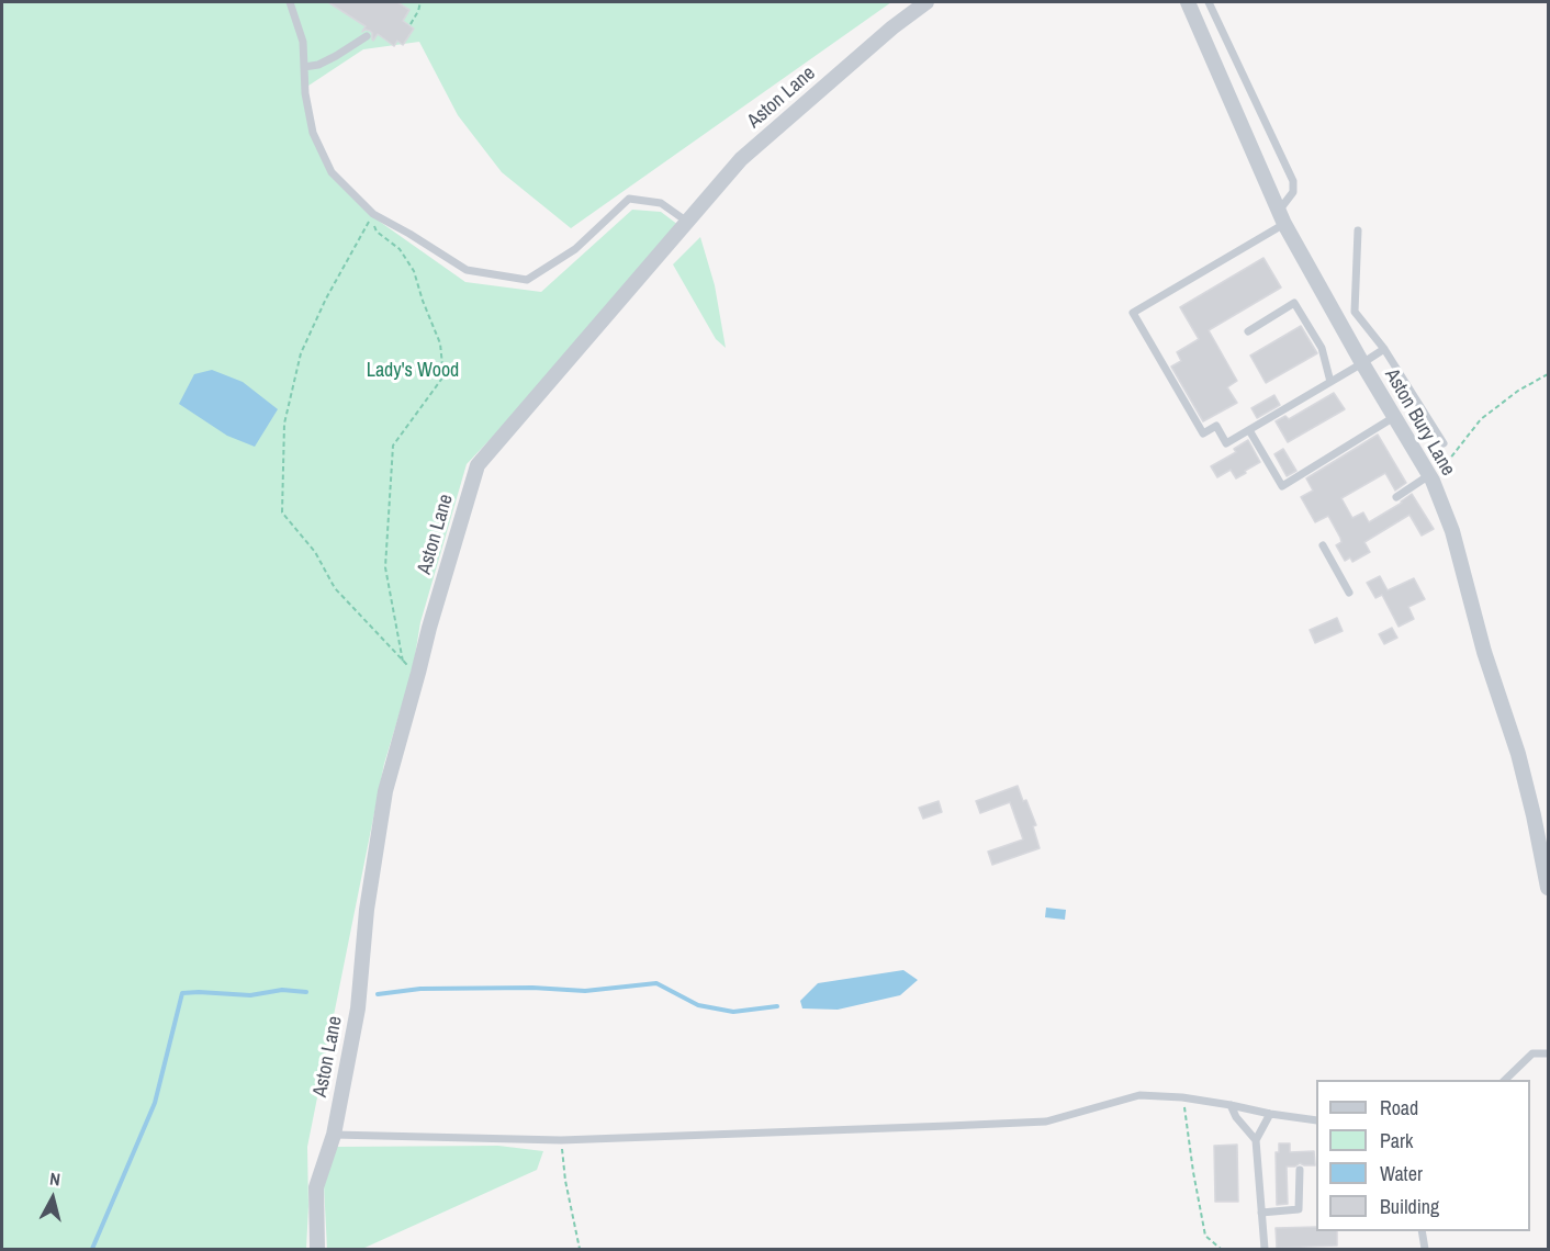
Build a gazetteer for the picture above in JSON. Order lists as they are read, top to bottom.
{
  "streets": {
    "street": ["Aston Lane", "Aston Bury Lane"]
  },
  "parks": ["Lady's Wood"],
  "legend": [
    "Road",
    "Park",
    "Water",
    "Building"
  ],
  "north": "top"
}
